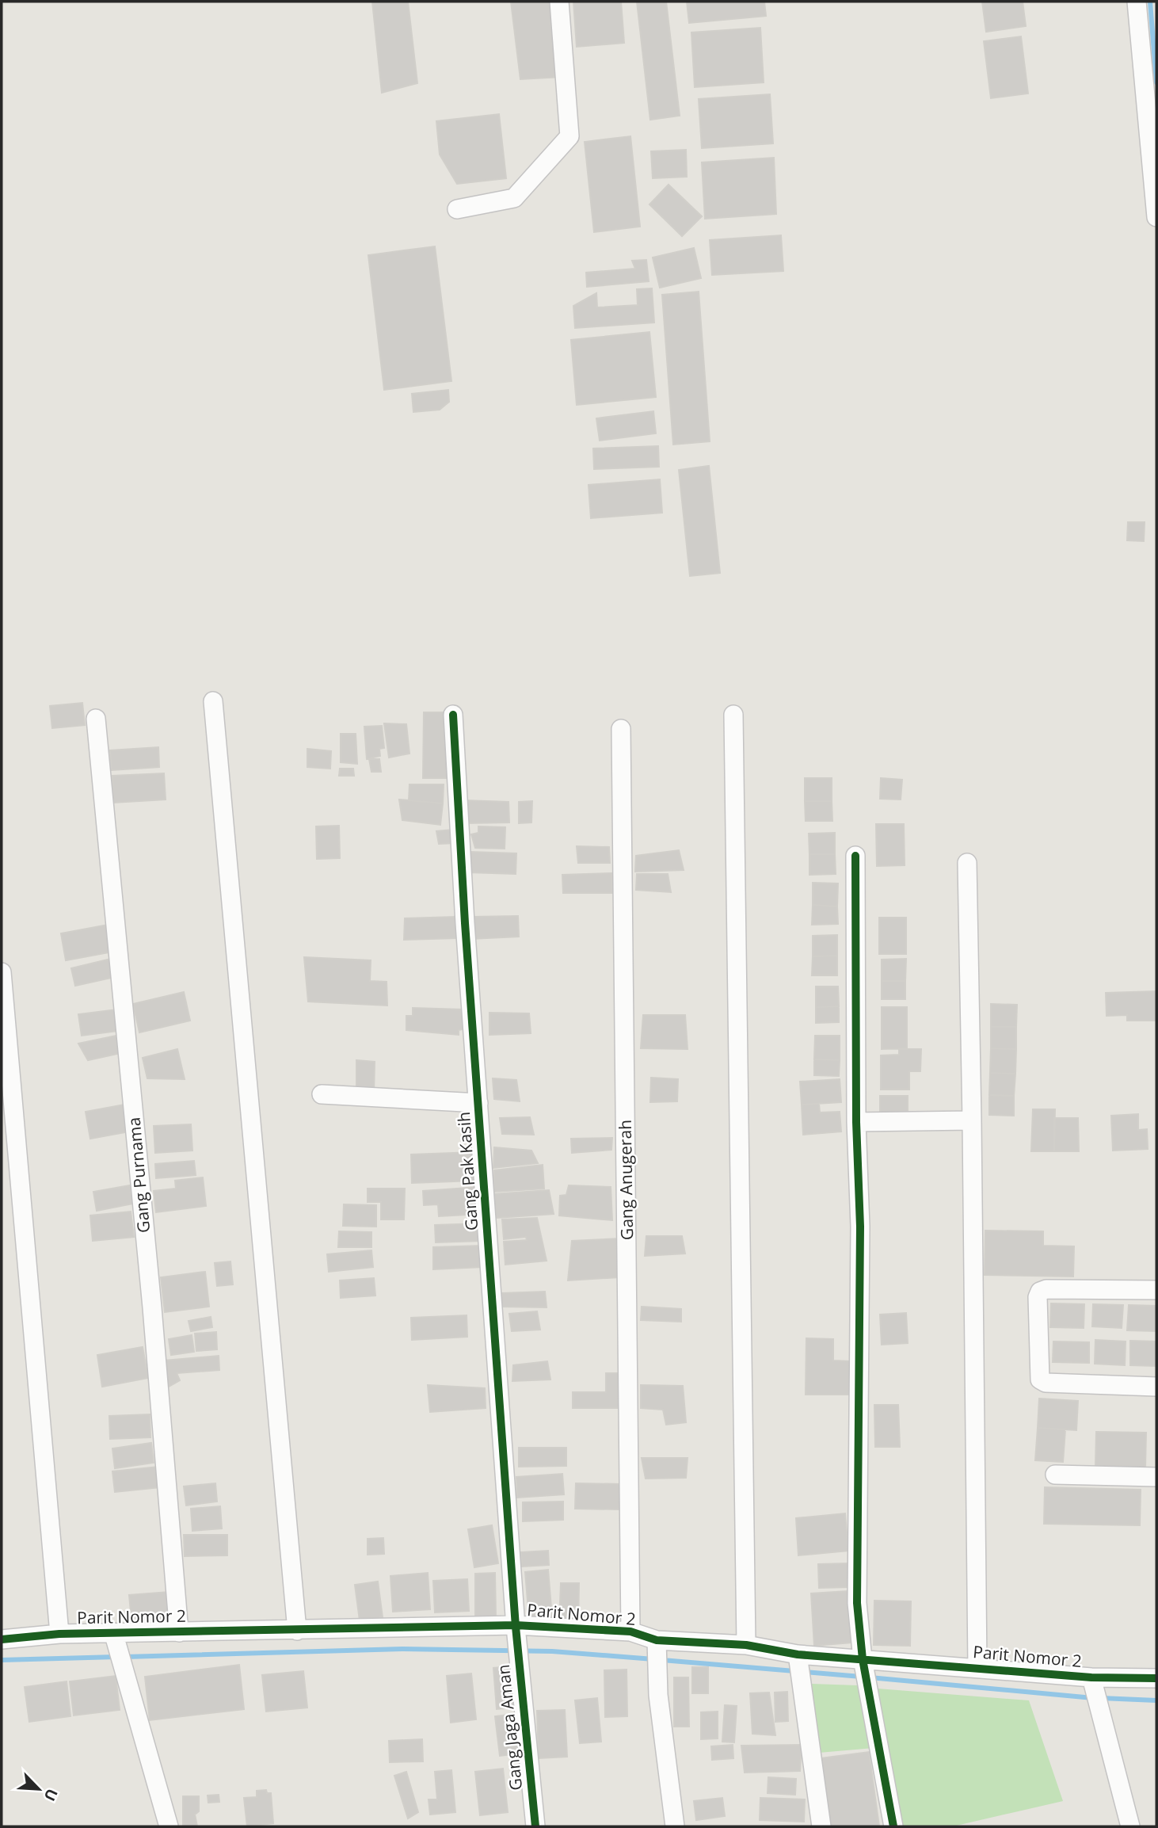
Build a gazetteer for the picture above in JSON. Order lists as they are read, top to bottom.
{
  "streets": {
    "street": [
      "Gang Pak Kasih",
      "Gang Purnama",
      "Gang Anugerah",
      "Parit Nomor 2",
      "Gang Jaga Aman"
    ]
  },
  "crossings": [
    ["Gang Pak Kasih", "Parit Nomor 2"],
    ["Gang Pak Kasih", "Gang Jaga Aman"],
    ["Gang Purnama", "Parit Nomor 2"],
    ["Gang Anugerah", "Parit Nomor 2"],
    ["Parit Nomor 2", "Gang Jaga Aman"]
  ],
  "north": "bottom right"
}
